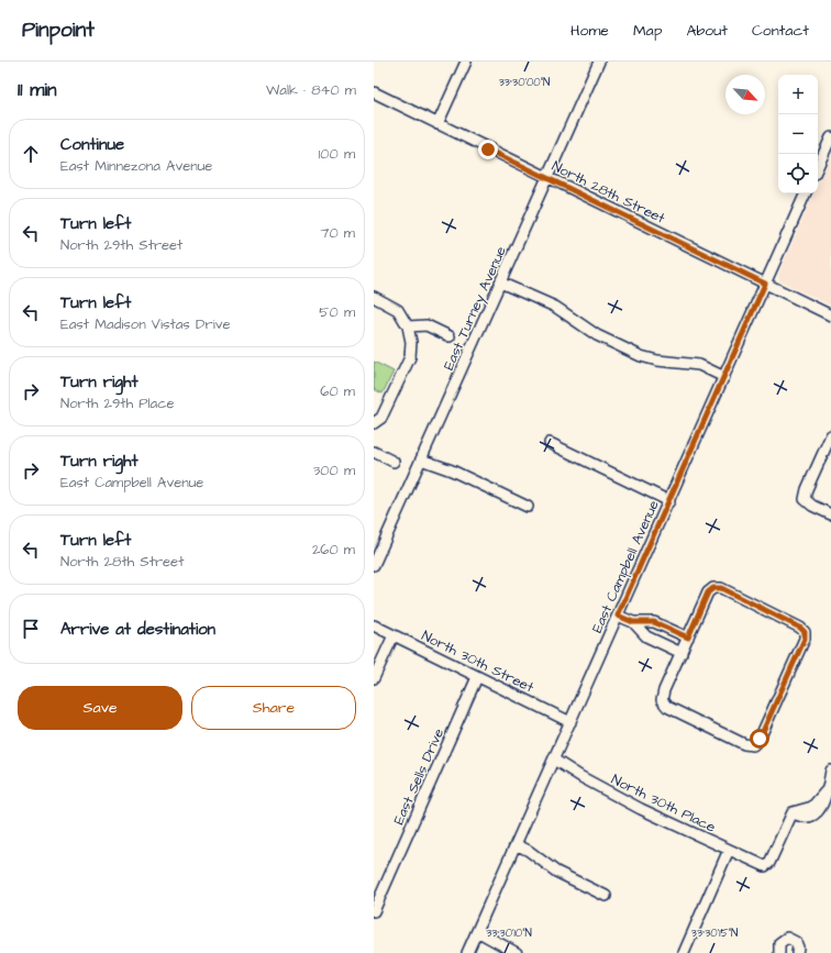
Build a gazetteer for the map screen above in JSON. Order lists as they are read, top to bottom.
{
  "streets": {
    "street": [
      "North 28th Street",
      "East Turney Avenue",
      "East Campbell Avenue",
      "North 30th Street",
      "East Sells Drive",
      "North 30th Place"
    ]
  },
  "crossings": [
    ["North 28th Street", "East Turney Avenue"],
    ["North 28th Street", "East Campbell Avenue"],
    ["East Campbell Avenue", "North 30th Street"],
    ["East Campbell Avenue", "North 30th Place"],
    ["North 30th Street", "East Sells Drive"]
  ],
  "north": "bottom right",
  "page": {
    "header": "Pinpoint",
    "nav": [
      "Home",
      "Map",
      "About",
      "Contact"
    ],
    "heading": ["11 min", "Walk · 840 m"],
    "map_buttons": ["+", "−"],
    "list": [
      ["Continue", "East Minnezona Avenue", "100 m"],
      ["Turn left", "North 29th Street", "70 m"],
      ["Turn left", "East Madison Vistas Drive", "50 m"],
      ["Turn right", "North 29th Place", "60 m"],
      ["Turn right", "East Campbell Avenue", "300 m"],
      ["Turn left", "North 28th Street", "260 m"],
      "Arrive at destination"
    ],
    "buttons": ["Save", "Share"]
  },
  "coordinates": ["33°30'00\"N", "33°30'10\"N", "33°30'15\"N"]
}
